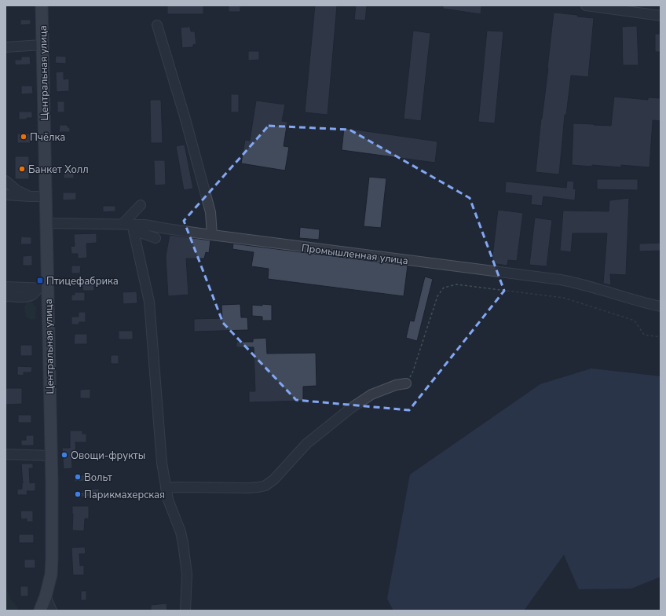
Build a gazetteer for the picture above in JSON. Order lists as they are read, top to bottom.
{
  "streets": {
    "main road": ["Центральная улица"],
    "street": ["Промышленная улица"]
  },
  "crossings": [
    ["Центральная улица", "Промышленная улица"]
  ],
  "places": {
    "other": [
      "Пчёлка",
      "Банкет Холл",
      "Овощи-фрукты",
      "Вольт",
      "Парикмахерская"
    ],
    "transit": ["Птицефабрика"]
  }
}
